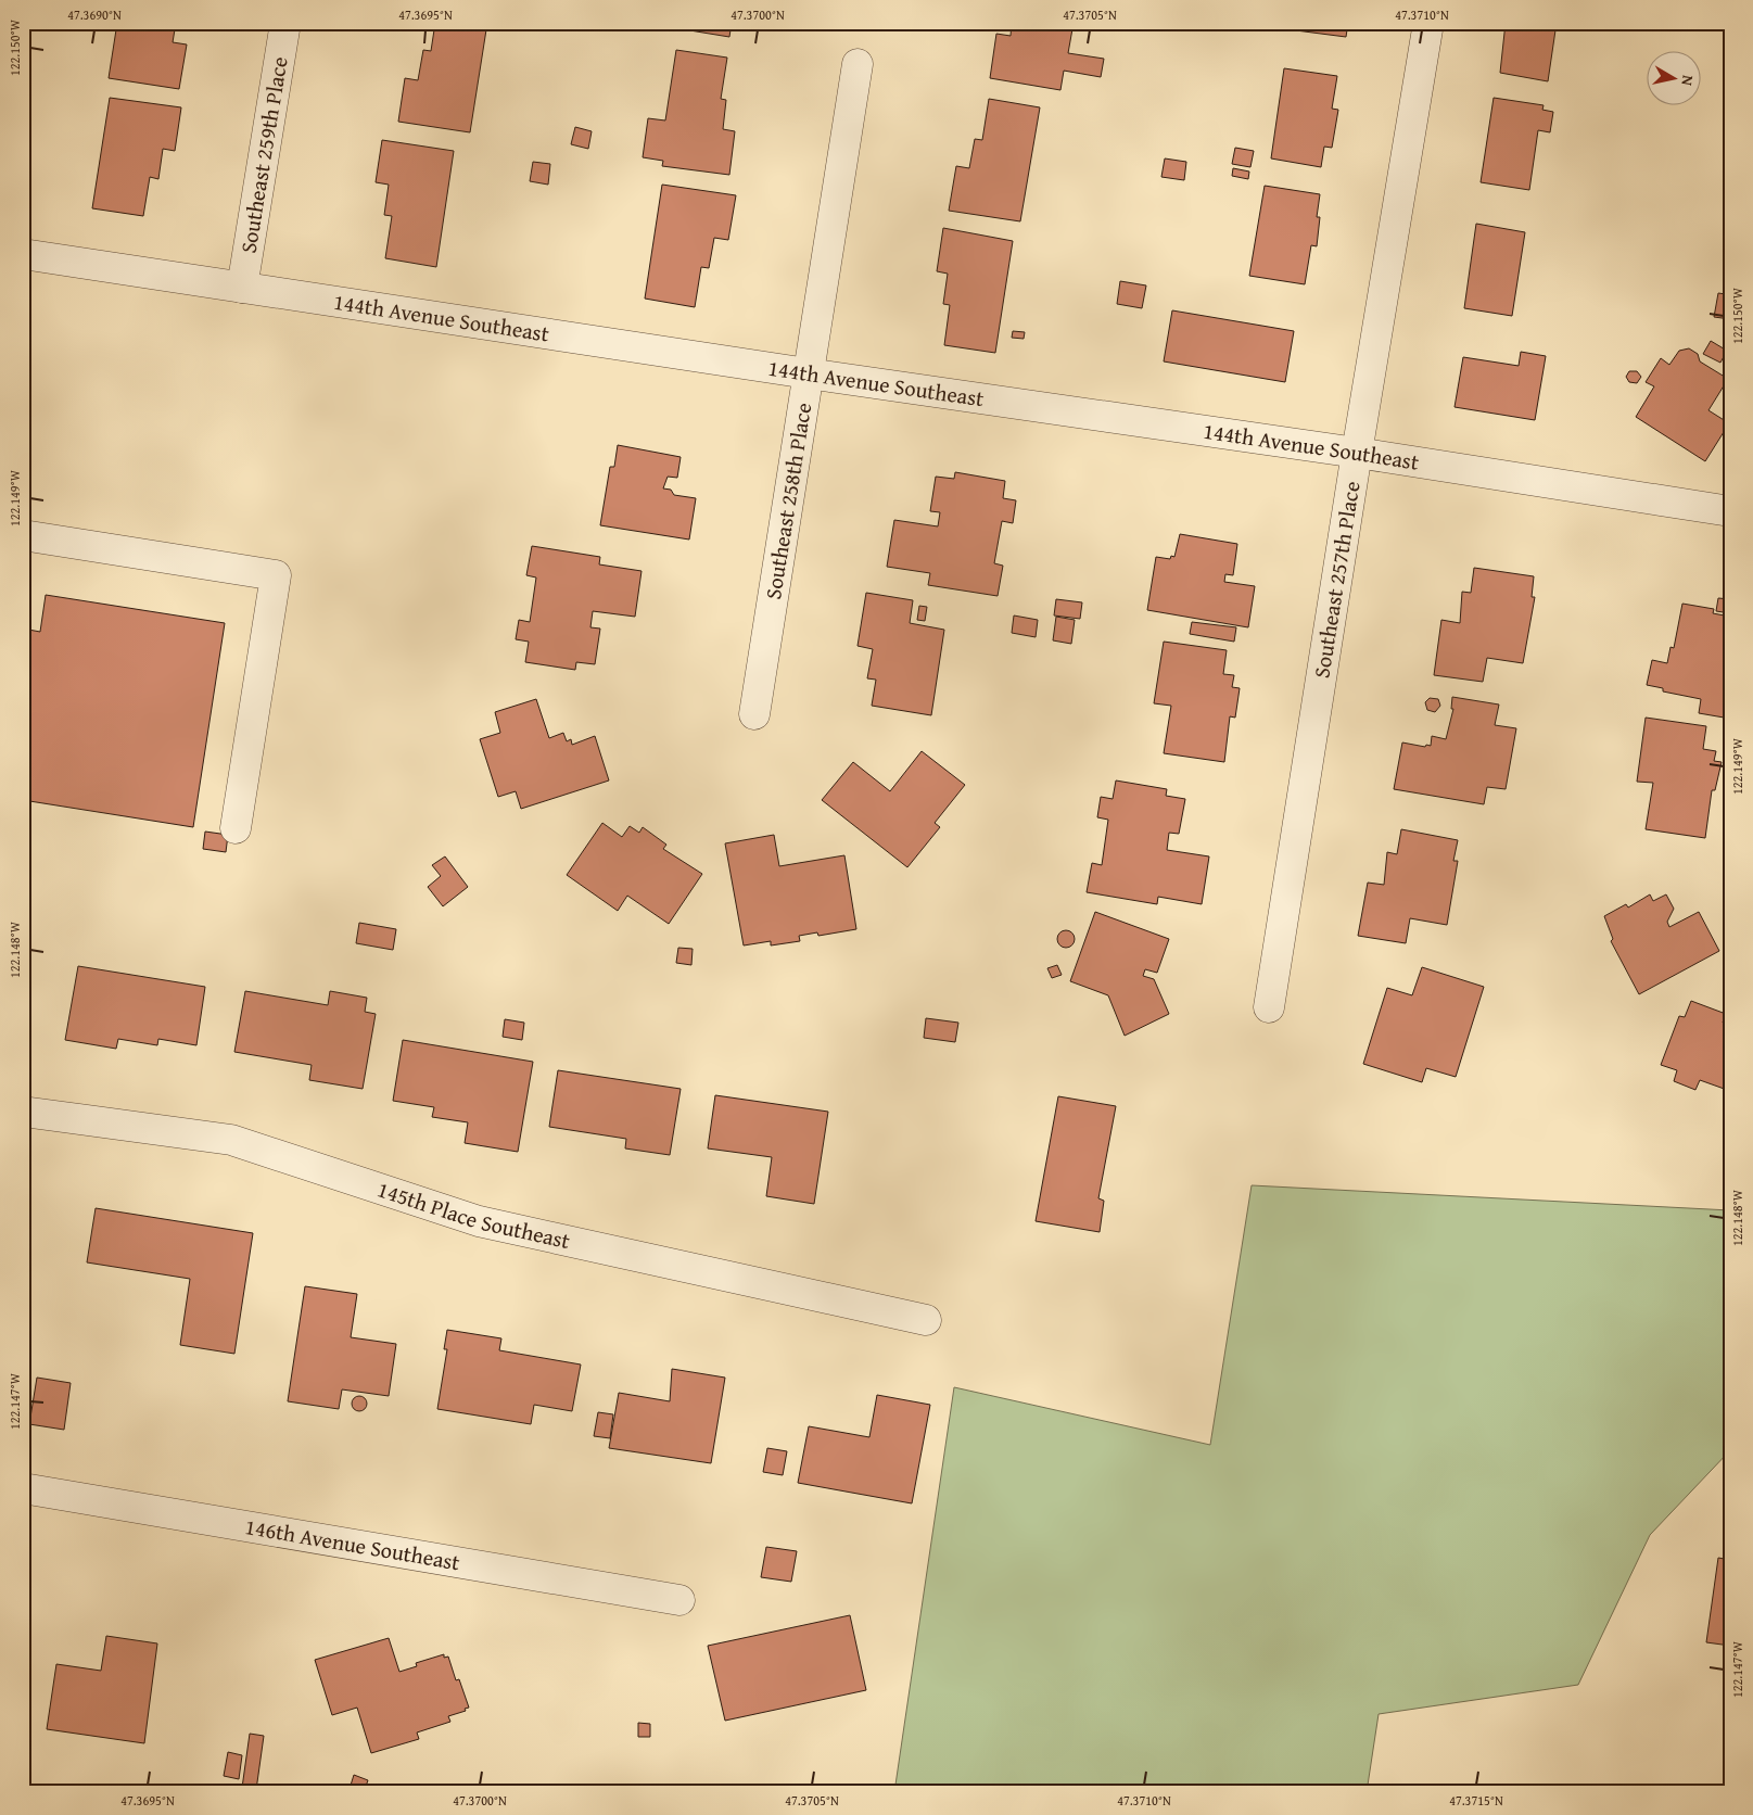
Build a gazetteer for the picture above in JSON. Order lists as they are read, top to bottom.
{
  "streets": {
    "street": [
      "Southeast 259th Place",
      "144th Avenue Southeast",
      "Southeast 258th Place",
      "Southeast 257th Place",
      "145th Place Southeast",
      "146th Avenue Southeast"
    ]
  },
  "crossings": [
    ["Southeast 259th Place", "144th Avenue Southeast"],
    ["144th Avenue Southeast", "Southeast 258th Place"],
    ["144th Avenue Southeast", "Southeast 257th Place"]
  ],
  "north": "right",
  "coordinates": [
    "47.3690°N",
    "47.3695°N",
    "47.3700°N",
    "47.3705°N",
    "47.3710°N",
    "122.150°W",
    "122.149°W",
    "122.148°W",
    "122.147°W",
    "47.3715°N"
  ]
}
